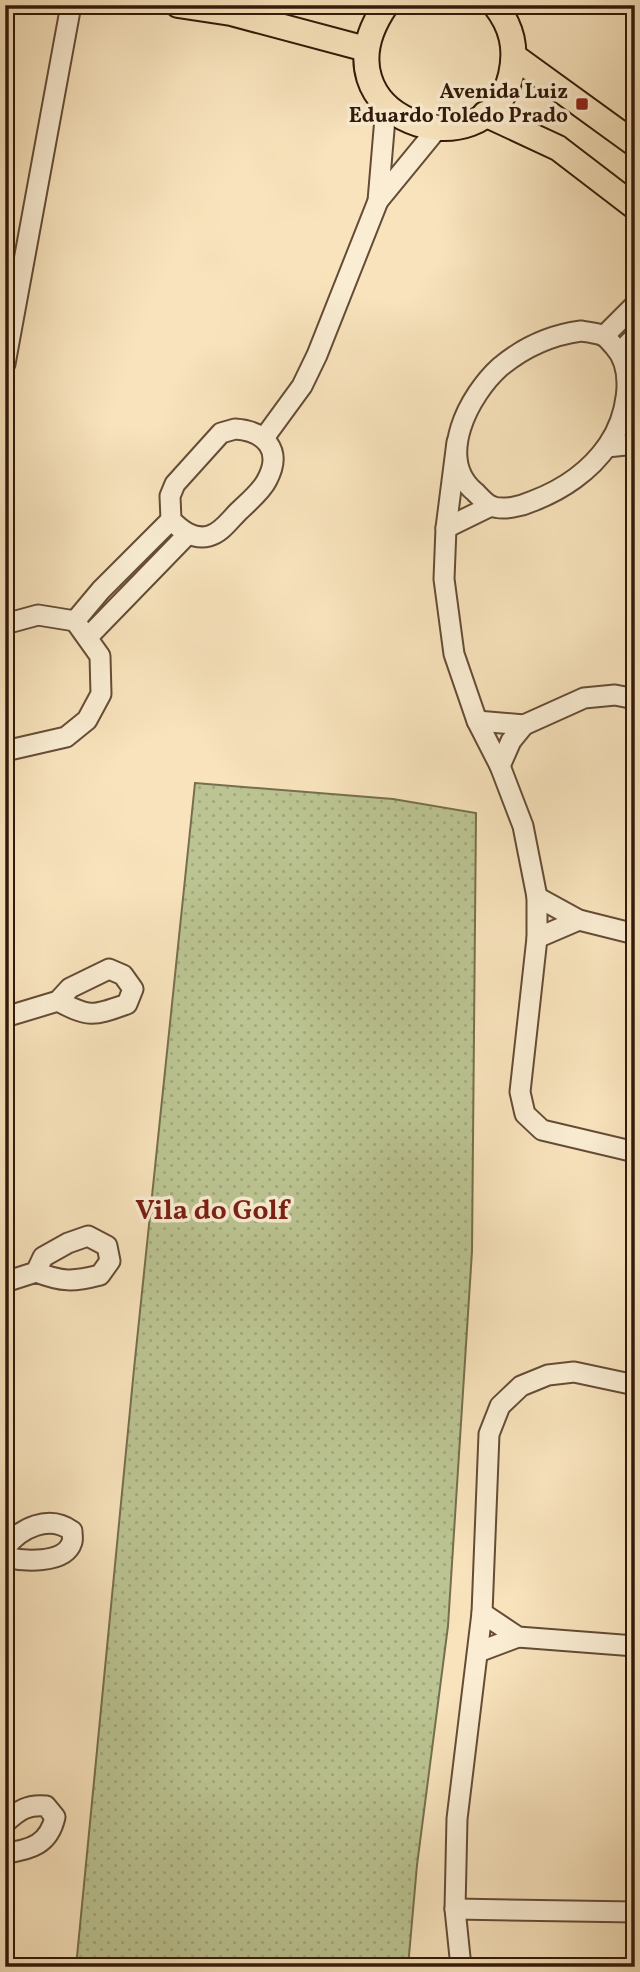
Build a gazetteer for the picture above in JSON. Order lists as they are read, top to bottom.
{
  "districts": ["Vila do Golf"],
  "places": {
    "transit": ["Avenida Luiz Eduardo Toledo Prado"]
  }
}
